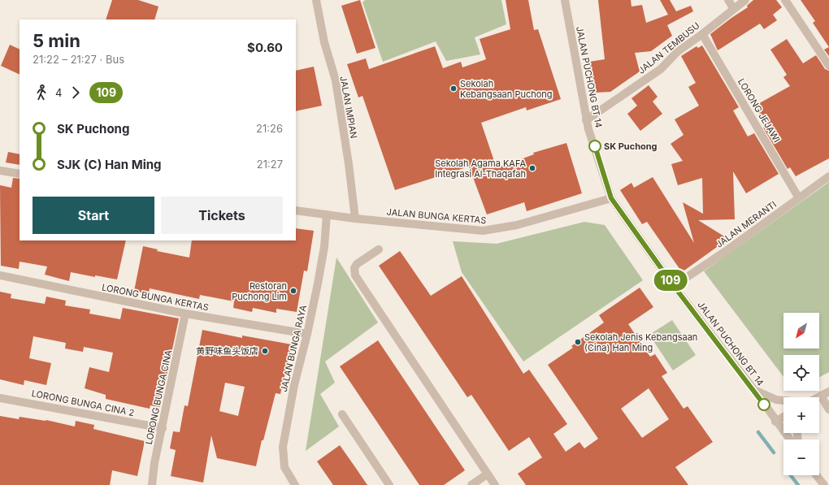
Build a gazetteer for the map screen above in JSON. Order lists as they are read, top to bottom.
{
  "streets": {
    "street": [
      "JALAN TEMBUSU",
      "JALAN PUCHONG BT 14",
      "JALAN IMPIAN",
      "LORONG JEJAWI",
      "JALAN BUNGA KERTAS",
      "JALAN MERANTI",
      "LORONG BUNGA KERTAS",
      "JALAN BUNGA RAYA",
      "LORONG BUNGA CINA",
      "LORONG BUNGA CINA 2"
    ]
  },
  "crossings": [
    ["JALAN TEMBUSU", "JALAN PUCHONG BT 14"],
    ["JALAN TEMBUSU", "LORONG JEJAWI"],
    ["JALAN PUCHONG BT 14", "JALAN BUNGA KERTAS"],
    ["JALAN PUCHONG BT 14", "JALAN MERANTI"],
    ["JALAN IMPIAN", "JALAN BUNGA KERTAS"],
    ["LORONG JEJAWI", "JALAN MERANTI"],
    ["JALAN BUNGA KERTAS", "JALAN BUNGA RAYA"],
    ["LORONG BUNGA KERTAS", "JALAN BUNGA RAYA"],
    ["LORONG BUNGA KERTAS", "LORONG BUNGA CINA"],
    ["LORONG BUNGA CINA", "LORONG BUNGA CINA 2"]
  ],
  "places": [
    "Sekolah Kebangsaan Puchong",
    "SK Puchong",
    "Sekolah Agama KAFA Integrasi Al-Thaqafah",
    "Restoran Puchong Lim",
    "Sekolah Jenis Kebangsaan (Cina) Han Ming",
    "黄野味鱼头饭店"
  ],
  "lines": ["bus line 109"],
  "north": "bottom left",
  "page": {
    "on_map": "109",
    "heading": ["5 min", "21:22 – 21:27 · Bus", "$0.60"],
    "legs": ["4", "109"],
    "list": [
      {
        "name": "SK Puchong",
        "value": "21:26"
      },
      {
        "name": "SJK (C) Han Ming",
        "value": "21:27"
      }
    ],
    "buttons": ["Start", "Tickets"],
    "map_buttons": ["+", "−"]
  }
}
